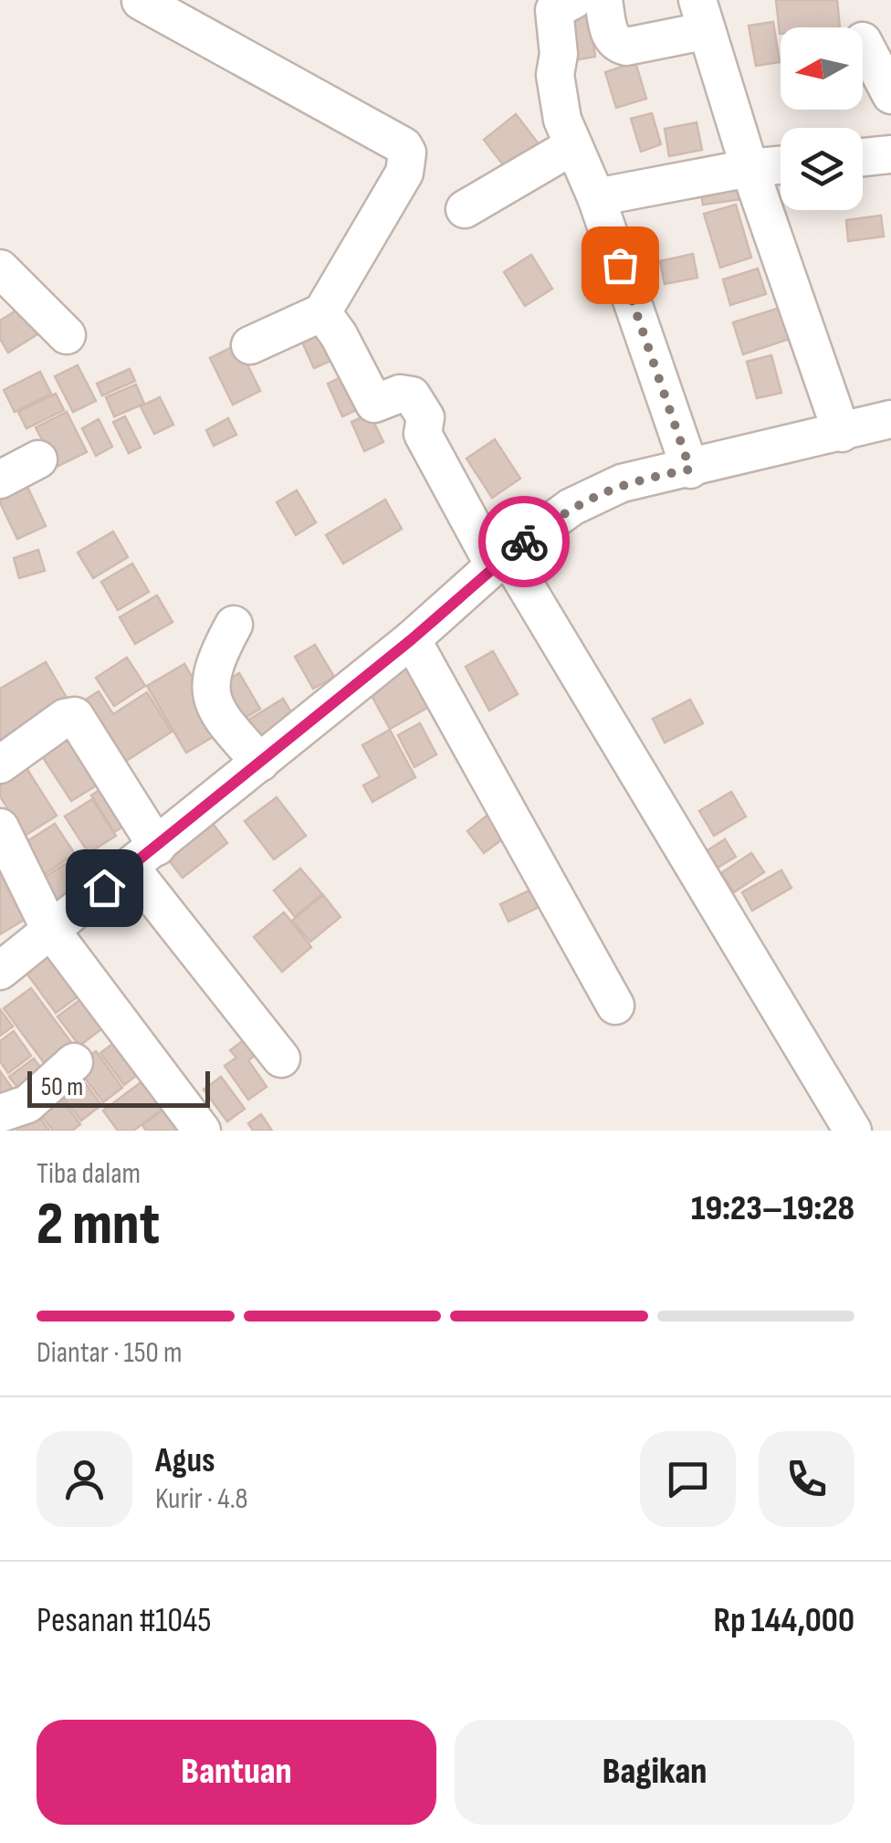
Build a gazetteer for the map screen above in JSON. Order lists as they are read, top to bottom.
{
  "scale_bar": "50 m",
  "north": "left",
  "page": {
    "scale": "50 m",
    "heading": ["2 mnt", "Tiba dalam", "19:23–19:28"],
    "panel": [
      "Agus",
      "Kurir · 4.8",
      "Pesanan #1045",
      "Rp 144,000"
    ],
    "bar": "Diantar · 150 m",
    "buttons": ["Bantuan", "Bagikan"]
  }
}
